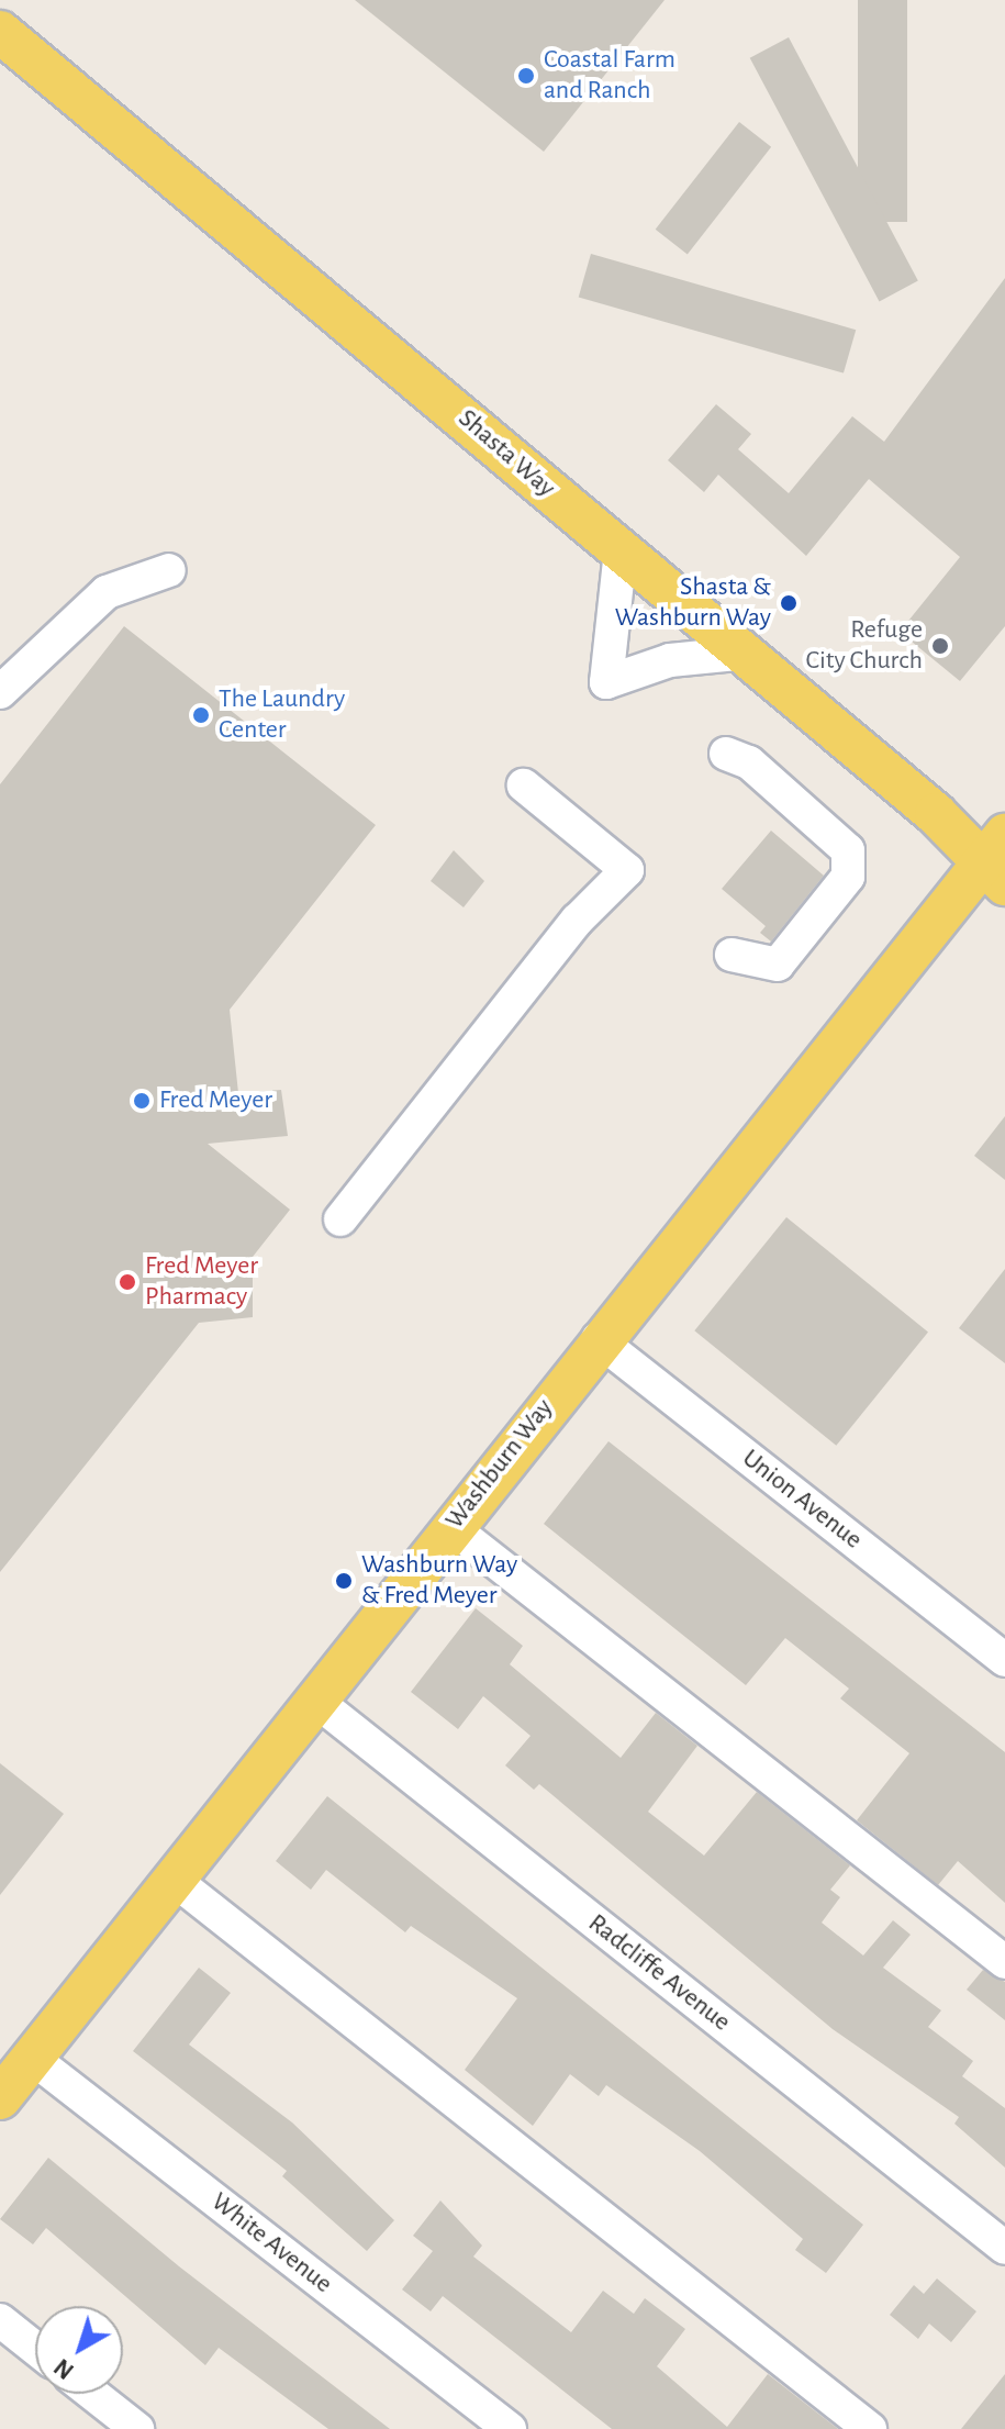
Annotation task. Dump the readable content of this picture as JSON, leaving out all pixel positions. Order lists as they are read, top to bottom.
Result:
{
  "streets": {
    "main road": ["Shasta Way", "Washburn Way"],
    "street": ["Union Avenue", "Radcliffe Avenue", "White Avenue"]
  },
  "crossings": [
    ["Shasta Way", "Washburn Way"],
    ["Washburn Way", "Union Avenue"],
    ["Washburn Way", "Radcliffe Avenue"],
    ["Washburn Way", "White Avenue"]
  ],
  "places": [
    "Coastal Farm and Ranch",
    "Shasta & Washburn Way",
    "Refuge City Church",
    "The Laundry Center",
    "Fred Meyer",
    "Fred Meyer Pharmacy",
    "Washburn Way & Fred Meyer"
  ],
  "north": "bottom left"
}
